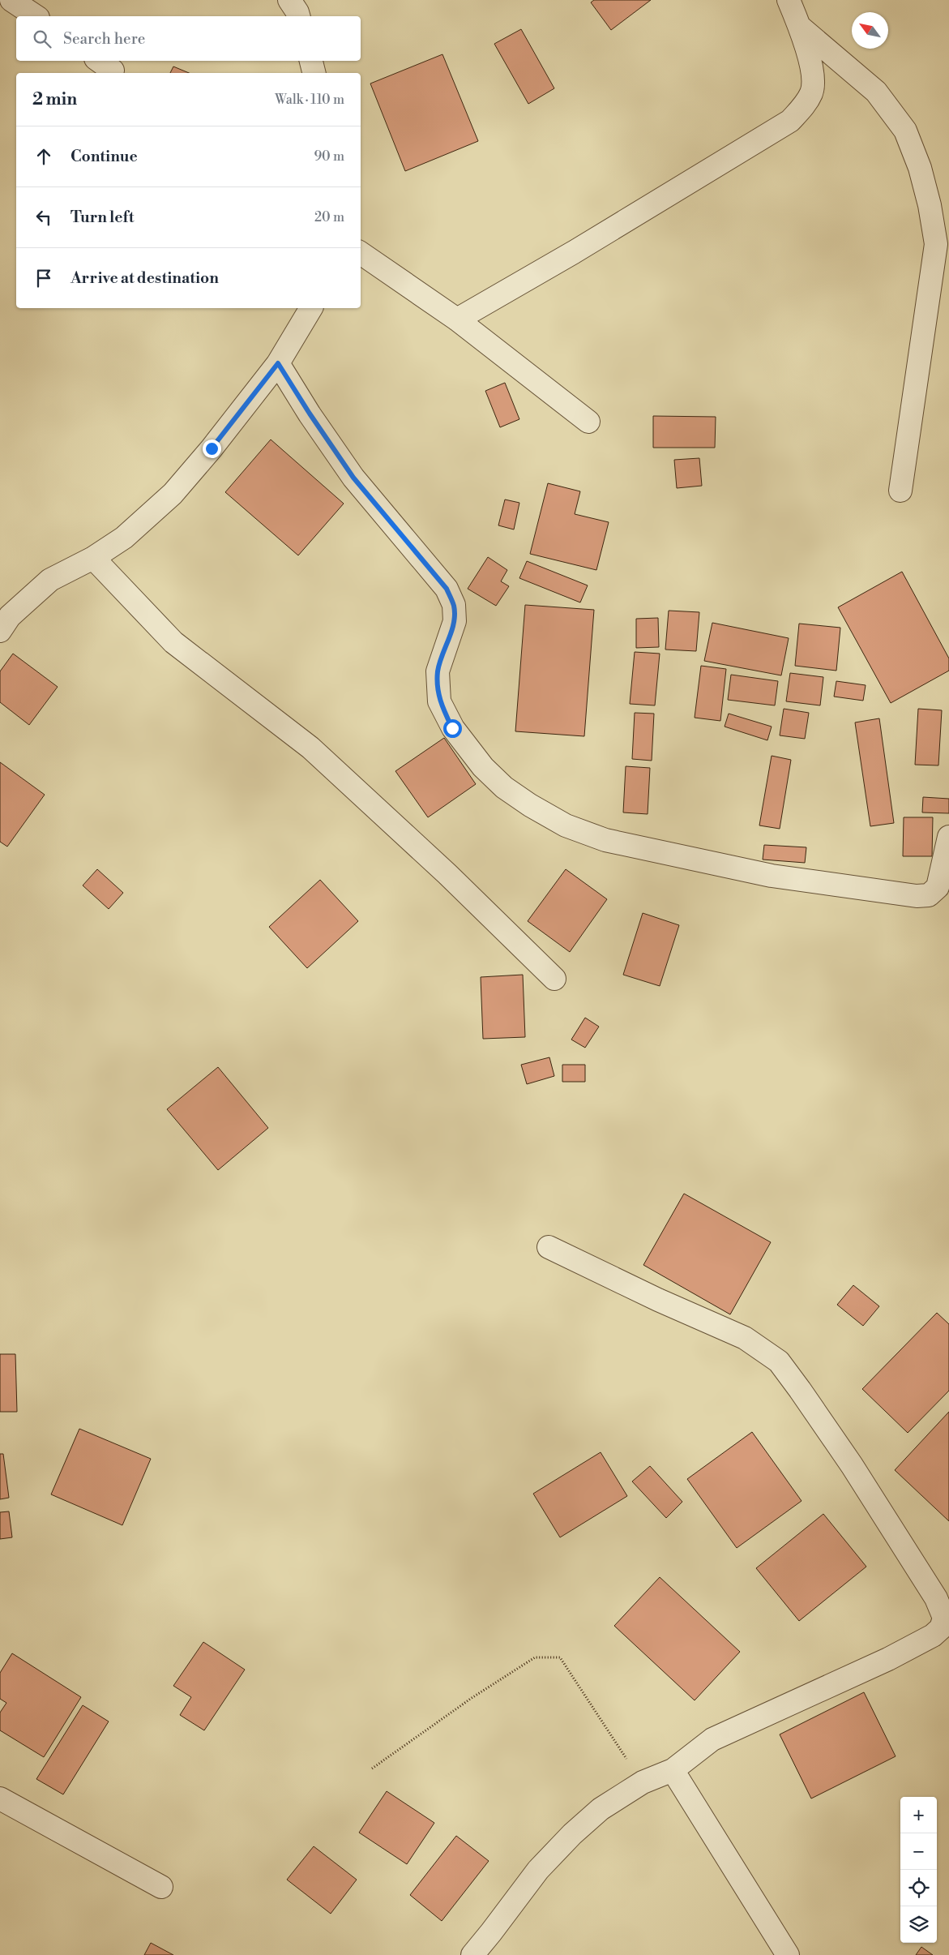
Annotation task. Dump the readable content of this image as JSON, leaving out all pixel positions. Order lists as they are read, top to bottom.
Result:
{
  "north": "top left",
  "page": {
    "search": "Search here",
    "heading": ["2 min", "Walk · 110 m"],
    "list": [
      ["Continue", "90 m"],
      ["Turn left", "20 m"],
      "Arrive at destination"
    ],
    "map_buttons": ["+", "−"]
  }
}
